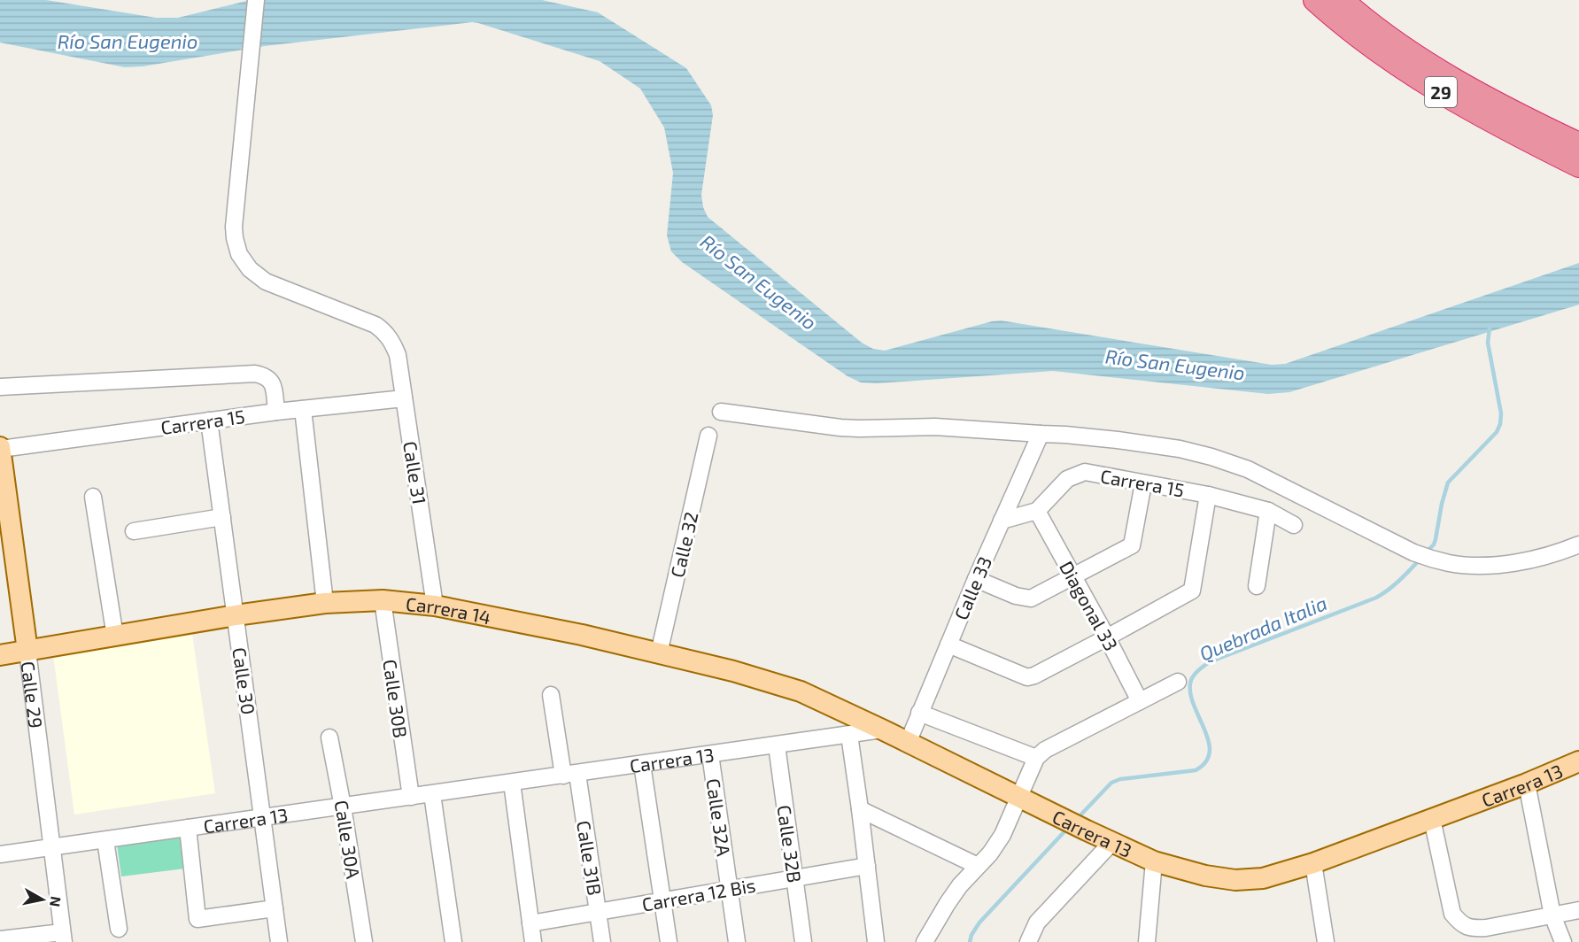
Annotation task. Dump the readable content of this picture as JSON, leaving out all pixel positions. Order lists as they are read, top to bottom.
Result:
{
  "streets": {
    "highway": ["29"],
    "main road": ["Carrera 14", "Calle 29", "Carrera 13"],
    "street": [
      "Carrera 15",
      "Calle 31",
      "Calle 32",
      "Calle 33",
      "Diagonal 33",
      "Calle 30",
      "Calle 30B",
      "Calle 32A",
      "Calle 30A",
      "Calle 32B",
      "Calle 31B",
      "Carrera 12 Bis"
    ]
  },
  "crossings": [
    ["Carrera 15", "Calle 31"],
    ["Carrera 15", "Diagonal 33"],
    ["Carrera 15", "Calle 30"],
    ["Carrera 15", "Calle 29"],
    ["Calle 31", "Carrera 14"],
    ["Calle 32", "Carrera 14"],
    ["Calle 33", "Carrera 13"],
    ["Carrera 14", "Calle 30"],
    ["Carrera 14", "Calle 29"],
    ["Carrera 14", "Calle 30B"],
    ["Carrera 14", "Carrera 13"],
    ["Calle 30", "Carrera 13"],
    ["Calle 29", "Carrera 13"],
    ["Calle 30B", "Carrera 13"],
    ["Carrera 13", "Calle 32A"],
    ["Carrera 13", "Calle 30A"],
    ["Carrera 13", "Calle 32B"],
    ["Carrera 13", "Calle 31B"],
    ["Calle 32A", "Carrera 12 Bis"],
    ["Calle 32B", "Carrera 12 Bis"],
    ["Calle 31B", "Carrera 12 Bis"]
  ],
  "water": ["Río San Eugenio", "Quebrada Italia"],
  "north": "right"
}
